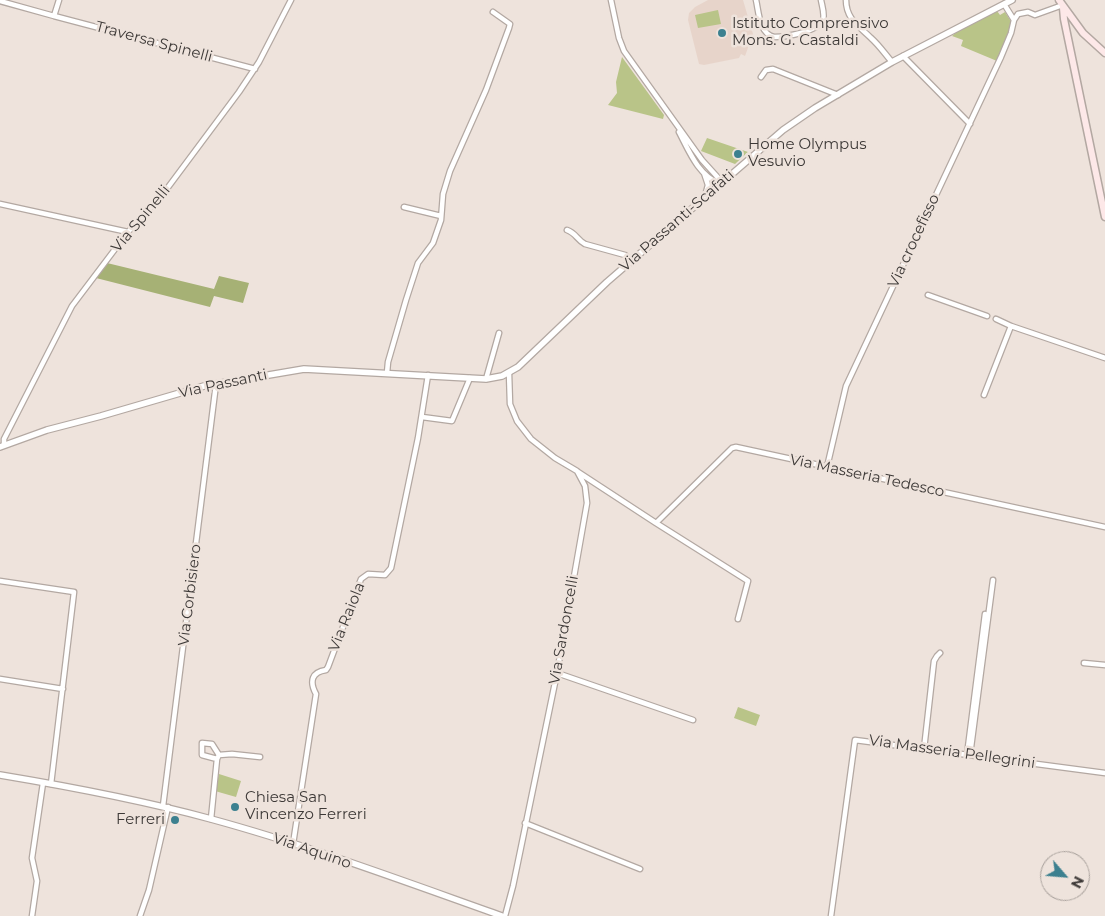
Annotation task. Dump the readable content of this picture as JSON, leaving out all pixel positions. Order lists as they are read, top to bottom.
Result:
{
  "streets": {
    "street": [
      "Traversa Spinelli",
      "Via Spinelli",
      "Via Passanti-Scafati",
      "Via crocefisso",
      "Via Passanti",
      "Via Masseria Tedesco",
      "Via Corbisiero",
      "Via Raiola",
      "Via Sardoncelli",
      "Via Masseria Pellegrini",
      "Via Aquino"
    ]
  },
  "crossings": [
    ["Traversa Spinelli", "Via Spinelli"],
    ["Via Spinelli", "Via Passanti"],
    ["Via Passanti-Scafati", "Via Passanti"],
    ["Via crocefisso", "Via Masseria Tedesco"],
    ["Via Passanti", "Via Corbisiero"],
    ["Via Passanti", "Via Raiola"],
    ["Via Corbisiero", "Via Aquino"],
    ["Via Raiola", "Via Aquino"],
    ["Via Sardoncelli", "Via Aquino"]
  ],
  "places": [
    "Istituto Comprensivo Mons. G. Castaldi",
    "Home Olympus Vesuvio",
    "Chiesa San Vincenzo Ferreri",
    "Ferreri"
  ],
  "north": "bottom right"
}
